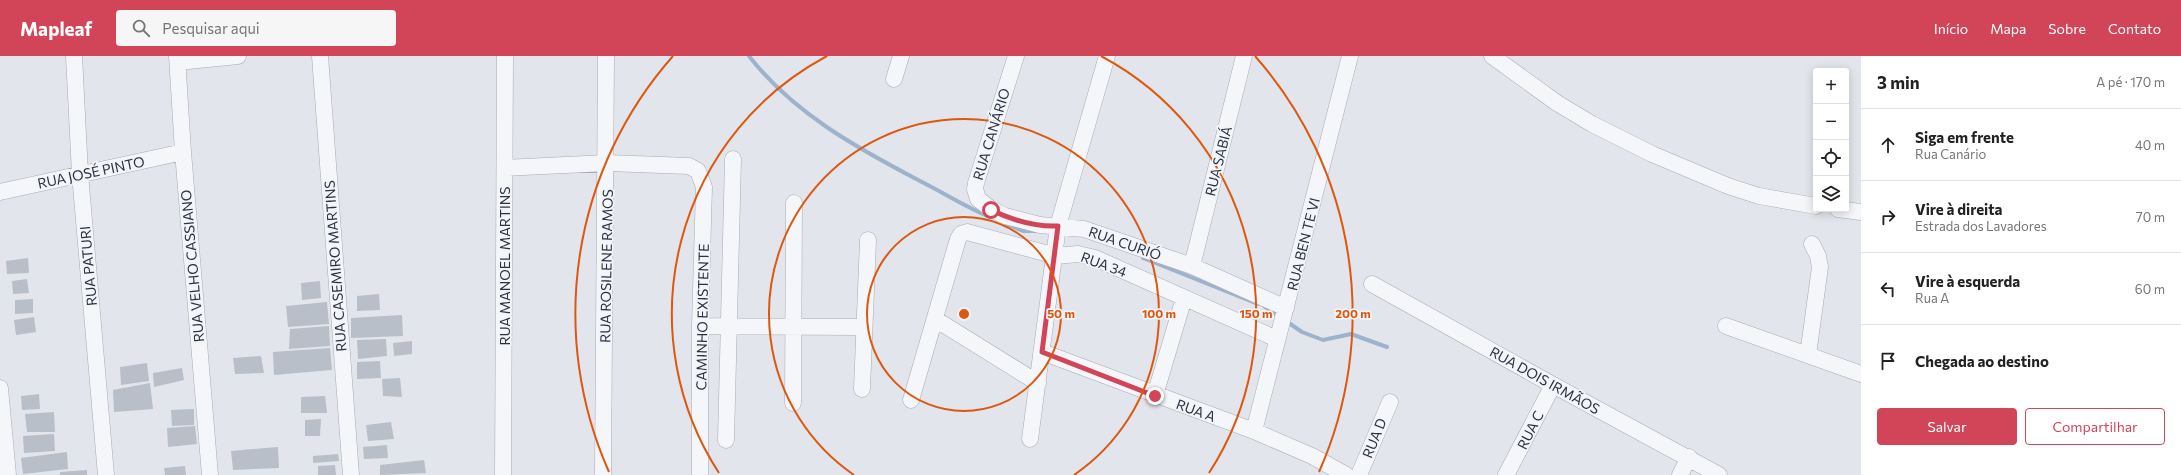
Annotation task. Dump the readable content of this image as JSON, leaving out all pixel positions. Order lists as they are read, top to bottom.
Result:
{
  "streets": {
    "street": [
      "RUA CANÁRIO",
      "RUA SABIÁ",
      "RUA JOSÉ PINTO",
      "RUA CURIÓ",
      "RUA BEN TE VI",
      "RUA 34",
      "RUA PATURI",
      "RUA VELHO CASSIANO",
      "RUA CASEMIRO MARTINS",
      "RUA MANOEL MARTINS",
      "RUA ROSILENE RAMOS",
      "CAMINHO EXISTENTE",
      "RUA DOIS IRMÃOS",
      "RUA A",
      "RUA C",
      "RUA D"
    ]
  },
  "crossings": [
    ["RUA CANÁRIO", "RUA CURIÓ"],
    ["RUA SABIÁ", "RUA CURIÓ"],
    ["RUA JOSÉ PINTO", "RUA PATURI"],
    ["RUA JOSÉ PINTO", "RUA VELHO CASSIANO"],
    ["RUA BEN TE VI", "RUA 34"],
    ["RUA BEN TE VI", "RUA A"],
    ["RUA ROSILENE RAMOS", "CAMINHO EXISTENTE"],
    ["RUA DOIS IRMÃOS", "RUA C"]
  ],
  "page": {
    "header": "Mapleaf",
    "search": "Pesquisar aqui",
    "nav": [
      "Início",
      "Mapa",
      "Sobre",
      "Contato"
    ],
    "heading": ["3 min", "A pé · 170 m"],
    "map_buttons": ["+", "−"],
    "list": [
      ["Siga em frente", "Rua Canário", "40 m"],
      ["Vire à direita", "Estrada dos Lavadores", "70 m"],
      ["Vire à esquerda", "Rua A", "60 m"],
      "Chegada ao destino"
    ],
    "buttons": ["Salvar", "Compartilhar"]
  },
  "rings": [
    "50 m",
    "100 m",
    "150 m",
    "200 m"
  ]
}
